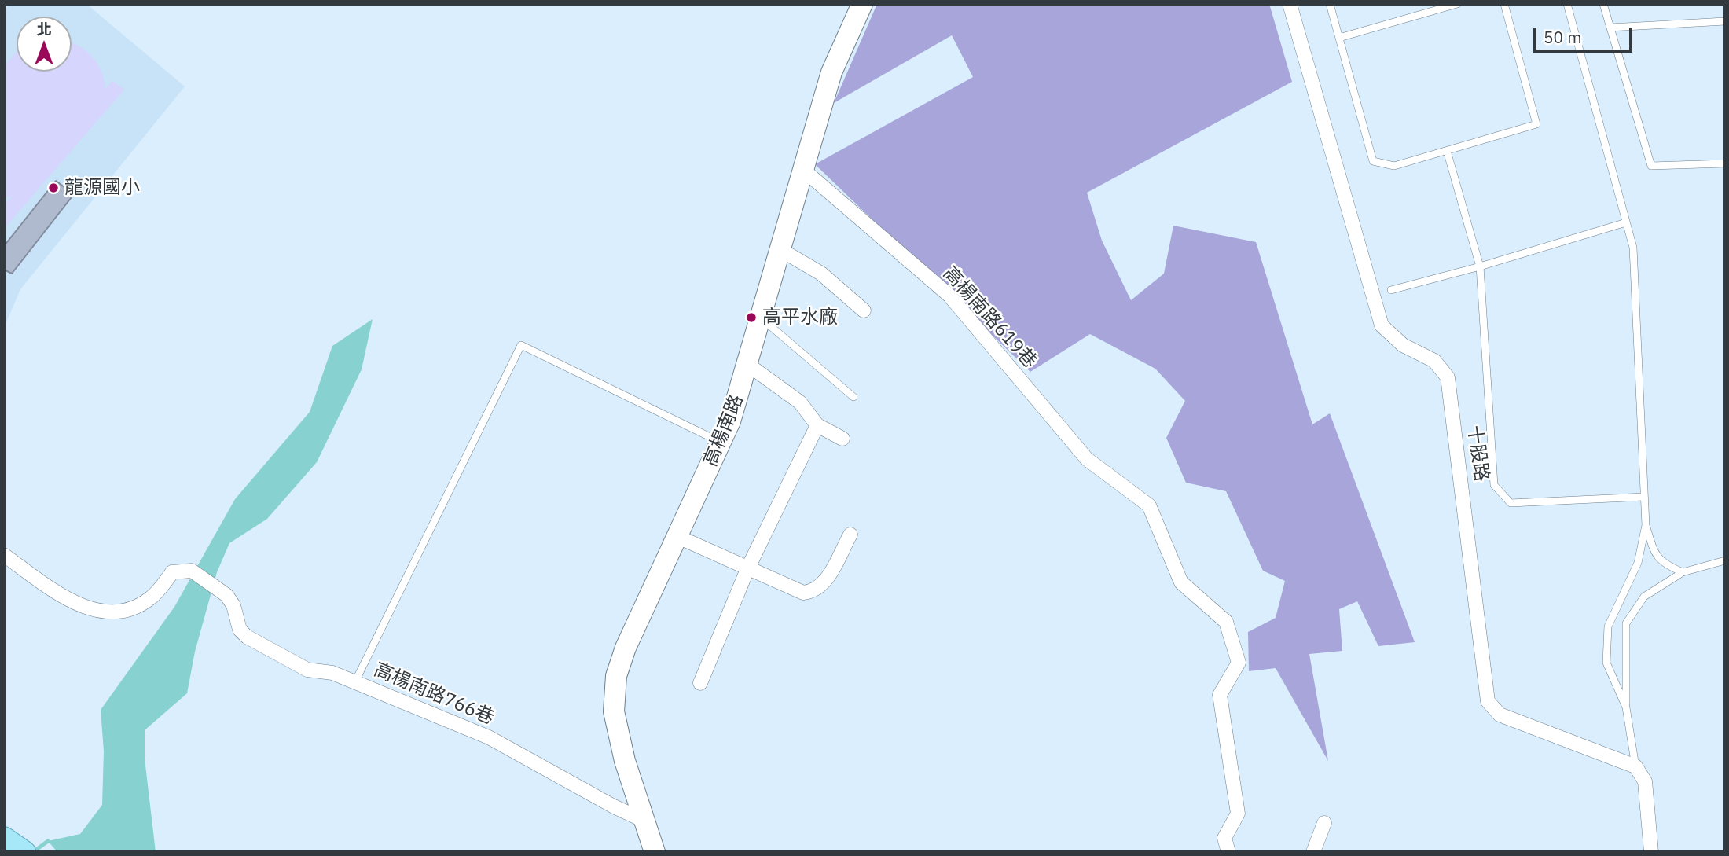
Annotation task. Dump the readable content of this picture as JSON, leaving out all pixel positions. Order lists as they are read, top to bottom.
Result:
{
  "streets": {
    "street": [
      "高楊南路619巷",
      "高楊南路",
      "十股路",
      "高楊南路766巷"
    ]
  },
  "crossings": [
    ["高楊南路619巷", "高楊南路"],
    ["高楊南路", "高楊南路766巷"]
  ],
  "places": ["龍源國小", "高平水廠"],
  "scale_bar": "50 m",
  "north": "top"
}
